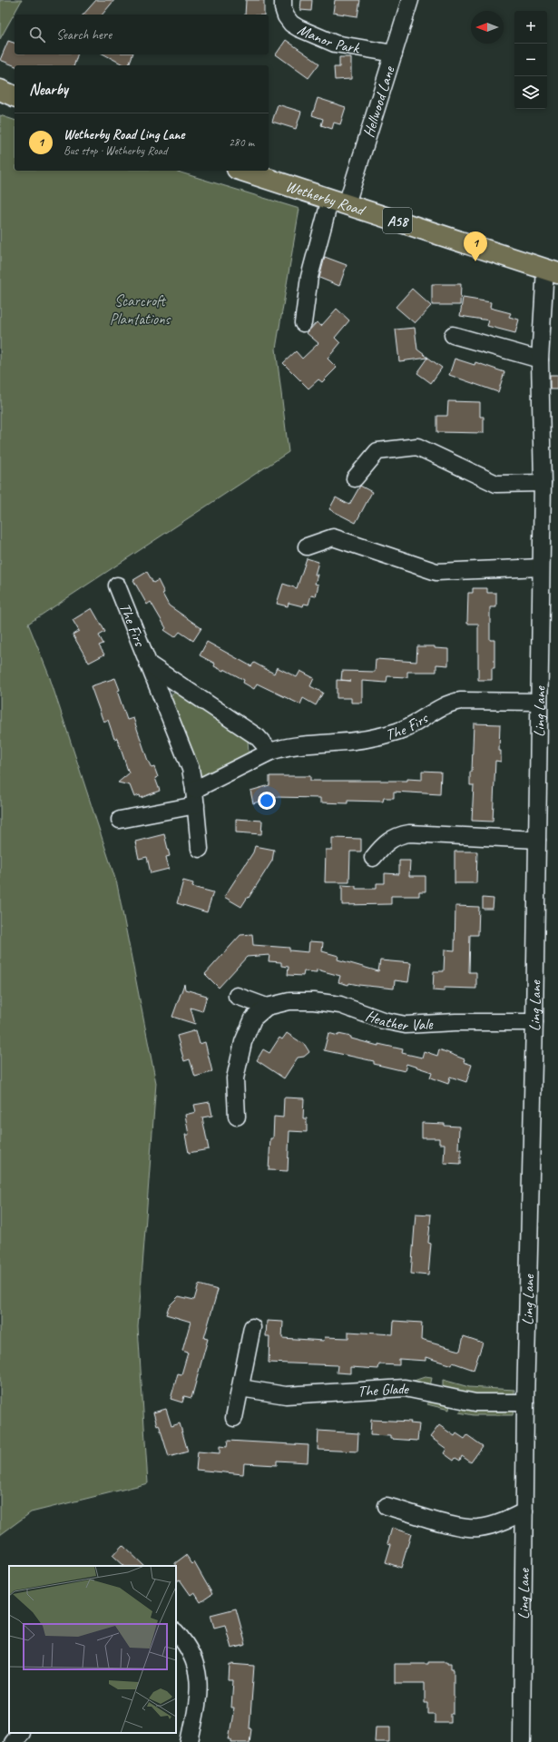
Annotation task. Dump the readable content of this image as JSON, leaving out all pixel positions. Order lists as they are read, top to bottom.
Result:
{
  "streets": {
    "main road": ["Wetherby Road", "A58"],
    "street": [
      "Manor Park",
      "Hellwood Lane",
      "The Firs",
      "Ling Lane",
      "Heather Vale",
      "The Glade"
    ]
  },
  "crossings": [
    ["Manor Park", "Hellwood Lane"],
    ["Hellwood Lane", "Wetherby Road"],
    ["Wetherby Road", "Ling Lane"],
    ["The Firs", "Ling Lane"],
    ["Ling Lane", "Heather Vale"],
    ["Ling Lane", "The Glade"]
  ],
  "parks": ["Scarcroft Plantations"],
  "north": "left",
  "page": {
    "map_buttons": ["+", "−"],
    "search": "Search here",
    "heading": "Nearby",
    "list": [
      {
        "mark": "1",
        "name": "Wetherby Road Ling Lane",
        "note": "Bus stop · Wetherby Road",
        "value": "280 m"
      }
    ],
    "pins": "1"
  }
}
